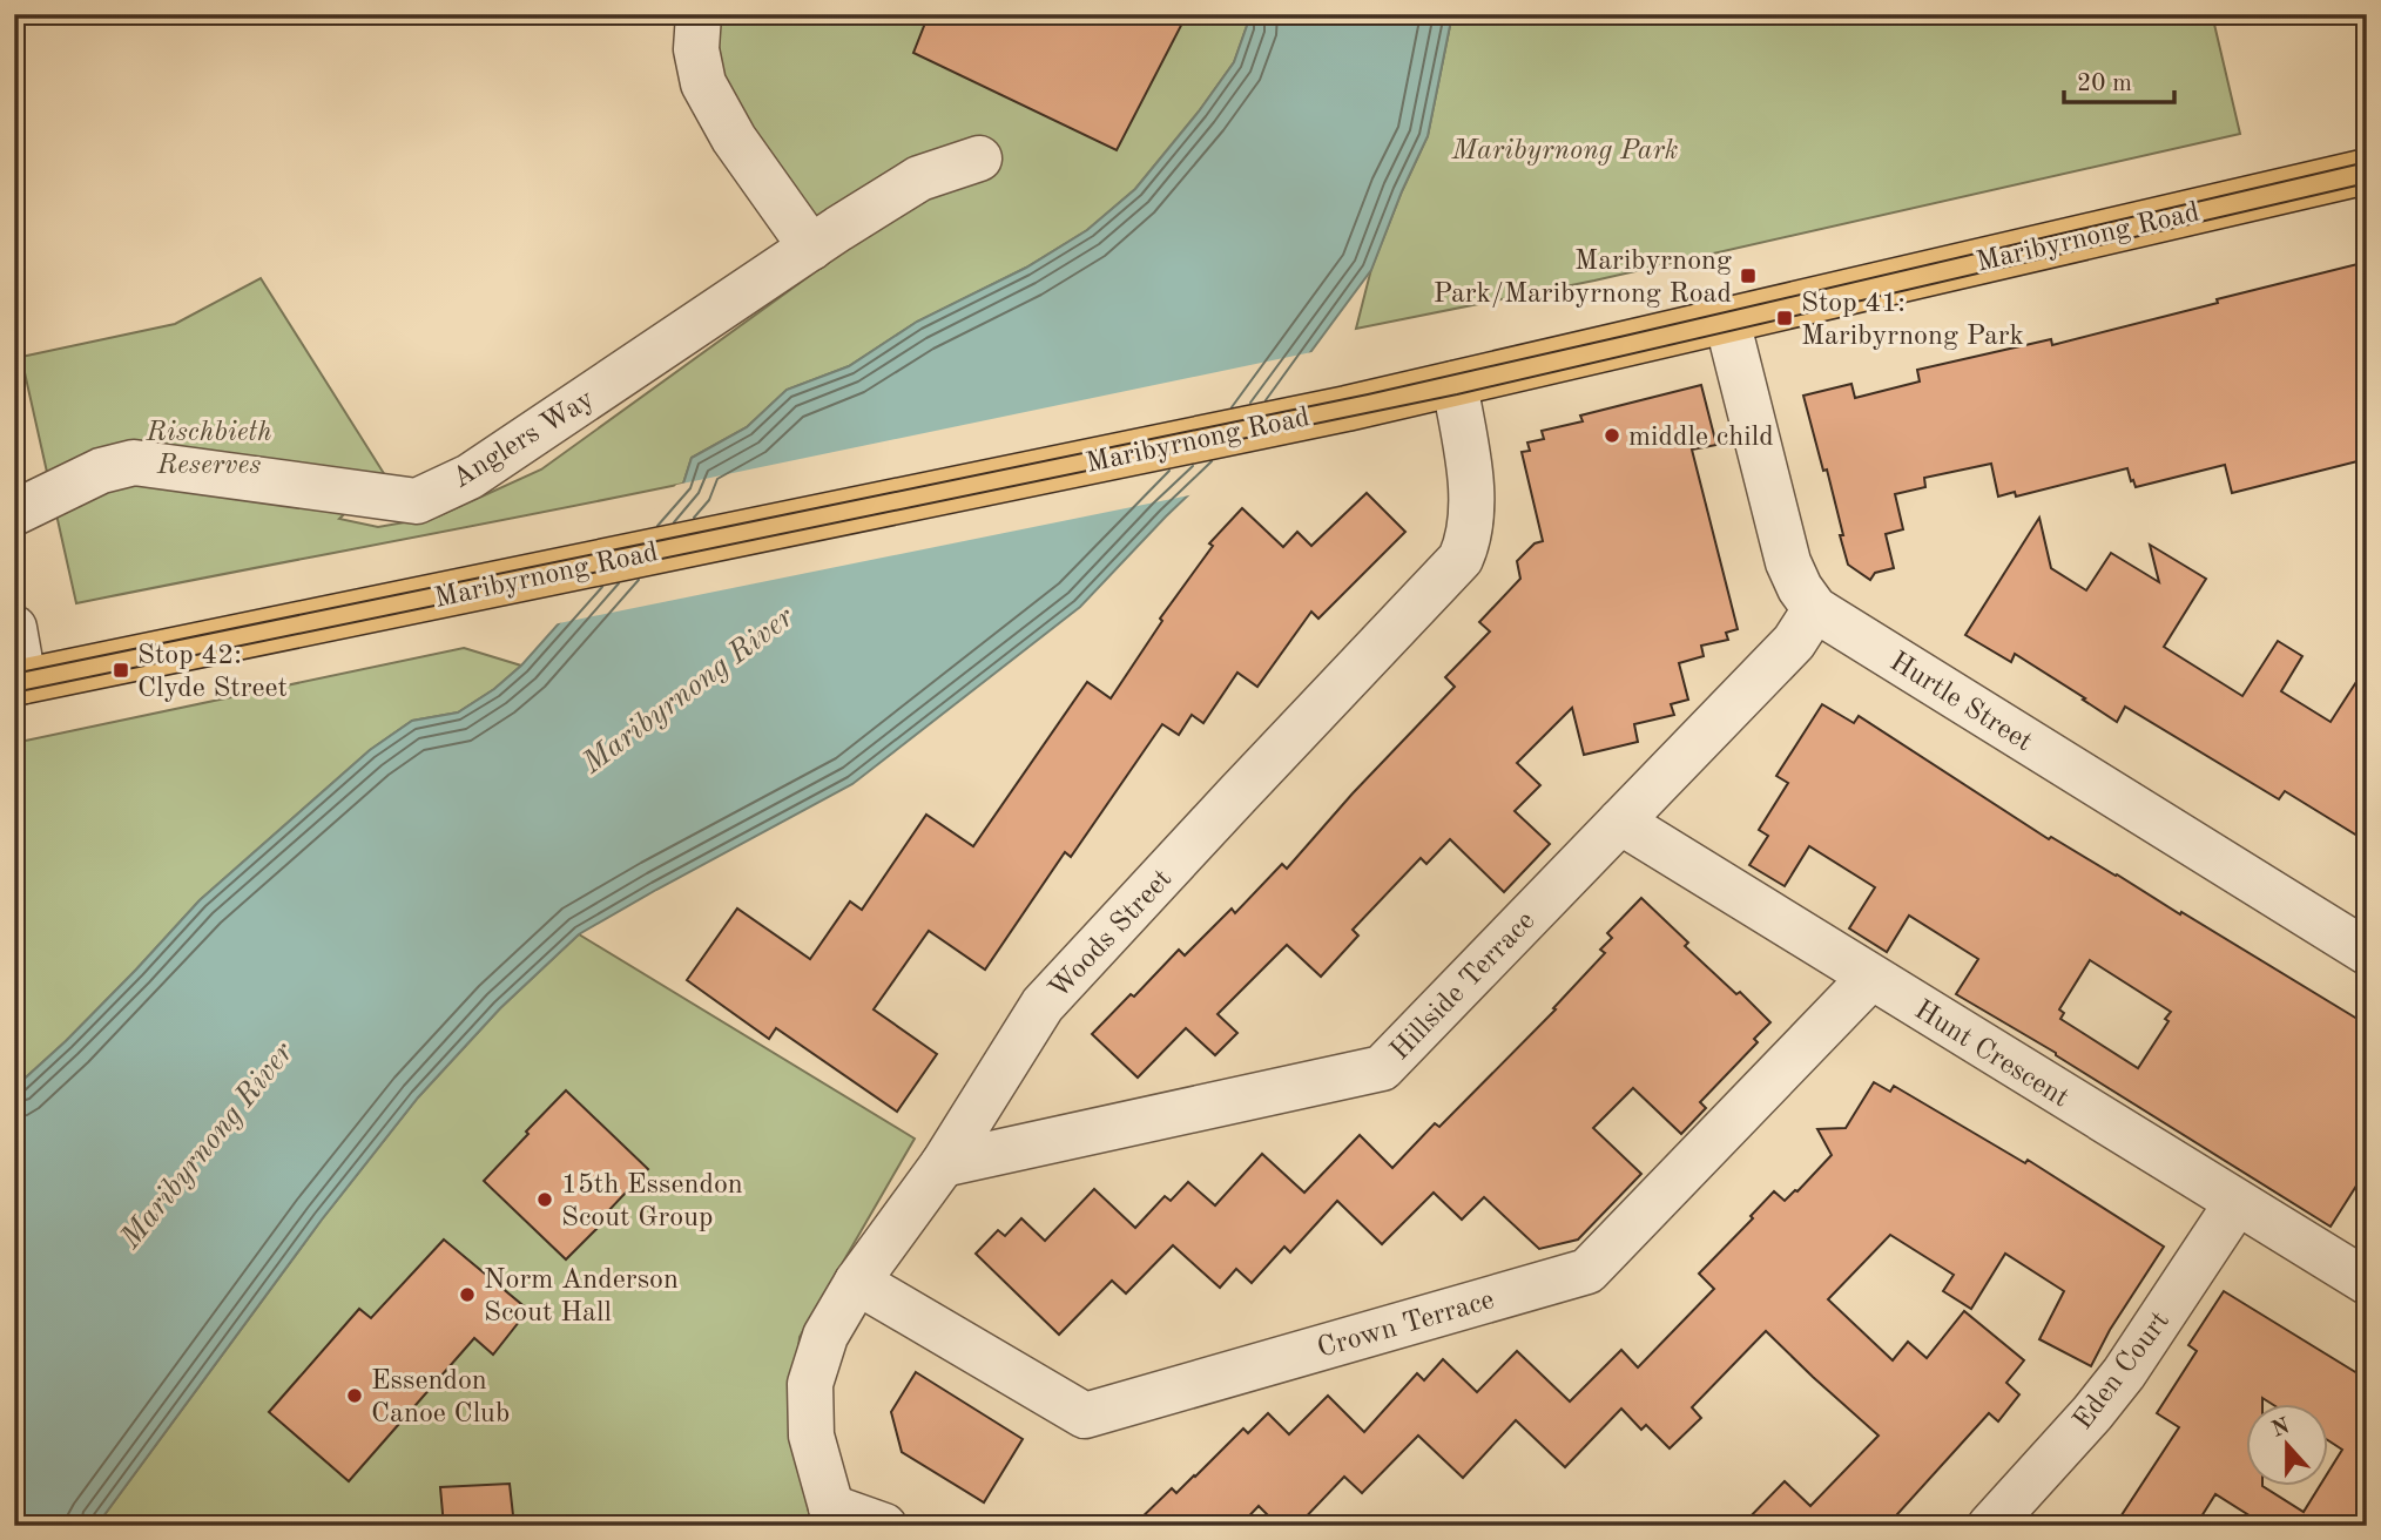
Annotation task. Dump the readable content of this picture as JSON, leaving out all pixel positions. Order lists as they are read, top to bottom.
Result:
{
  "streets": {
    "main road": ["Maribyrnong Road"],
    "street": [
      "Anglers Way",
      "Hurtle Street",
      "Woods Street",
      "Hillside Terrace",
      "Hunt Crescent",
      "Crown Terrace",
      "Eden Court"
    ]
  },
  "crossings": [
    ["Maribyrnong Road", "Hurtle Street"],
    ["Maribyrnong Road", "Woods Street"],
    ["Hurtle Street", "Hillside Terrace"],
    ["Woods Street", "Hillside Terrace"],
    ["Woods Street", "Crown Terrace"],
    ["Hillside Terrace", "Hunt Crescent"],
    ["Hunt Crescent", "Crown Terrace"],
    ["Hunt Crescent", "Eden Court"]
  ],
  "water": ["Maribyrnong River"],
  "parks": ["Maribyrnong Park", "Rischbieth Reserves"],
  "places": {
    "transit": ["Maribyrnong Park/Maribyrnong Road", "Stop 41: Maribyrnong Park", "Stop 42: Clyde Street"],
    "other": [
      "middle child",
      "15th Essendon Scout Group",
      "Norm Anderson Scout Hall",
      "Essendon Canoe Club"
    ]
  },
  "scale_bar": "20 m",
  "north": "top"
}
